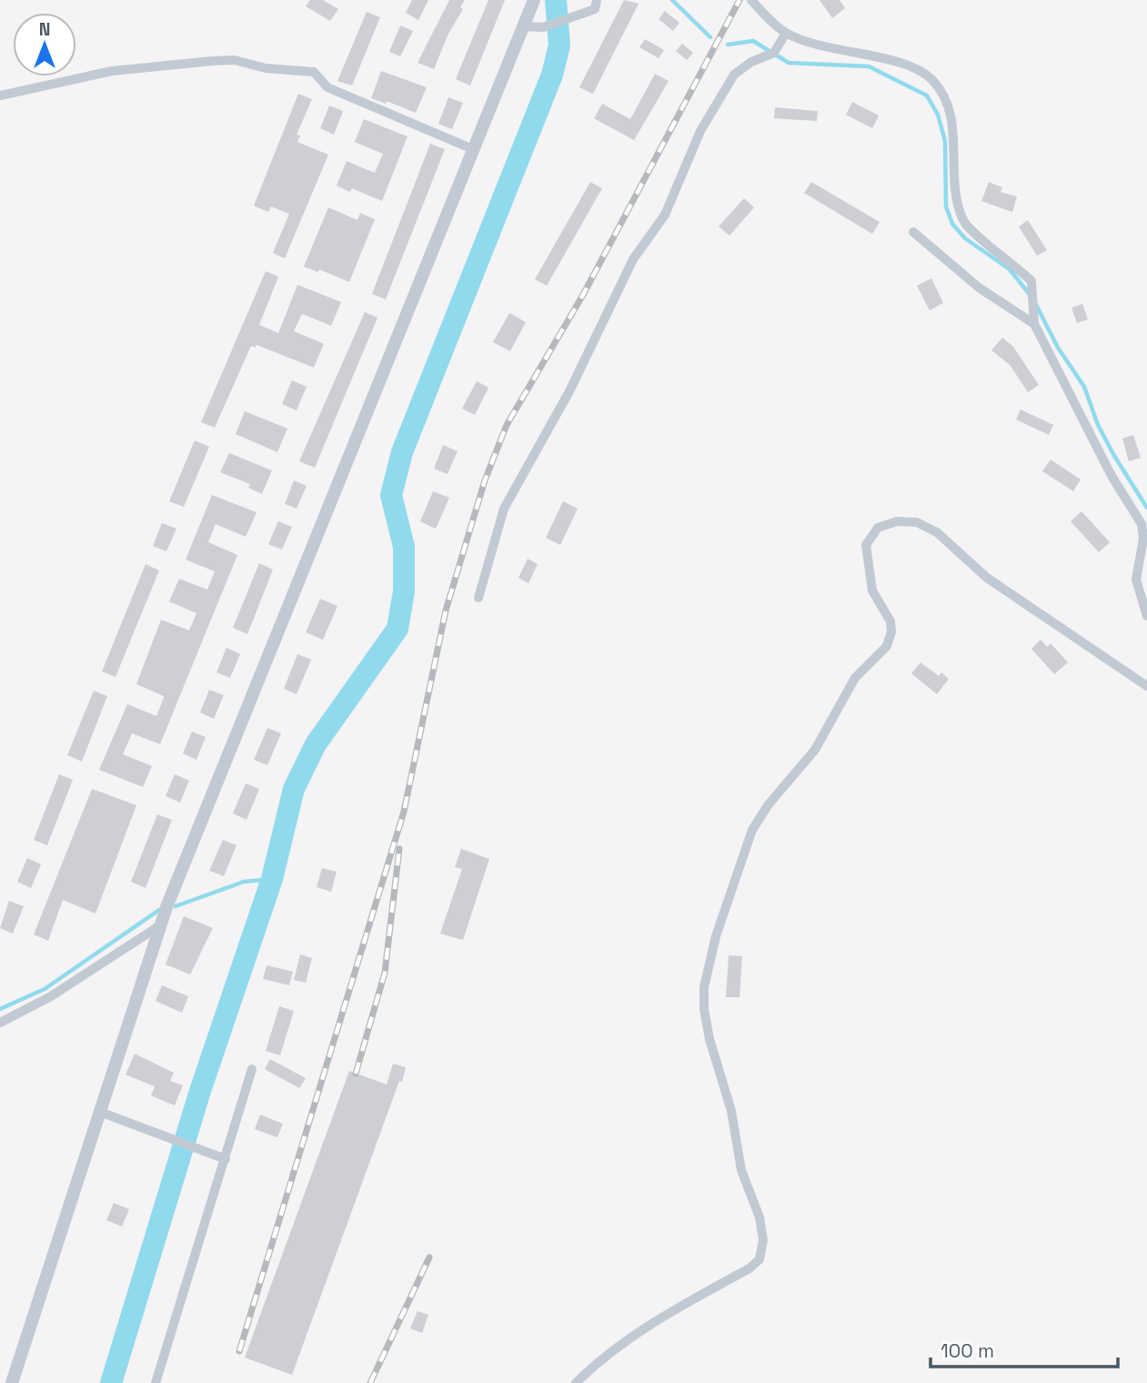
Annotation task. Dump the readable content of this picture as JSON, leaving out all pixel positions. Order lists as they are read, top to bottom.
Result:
{
  "scale_bar": "100 m",
  "north": "top"
}
